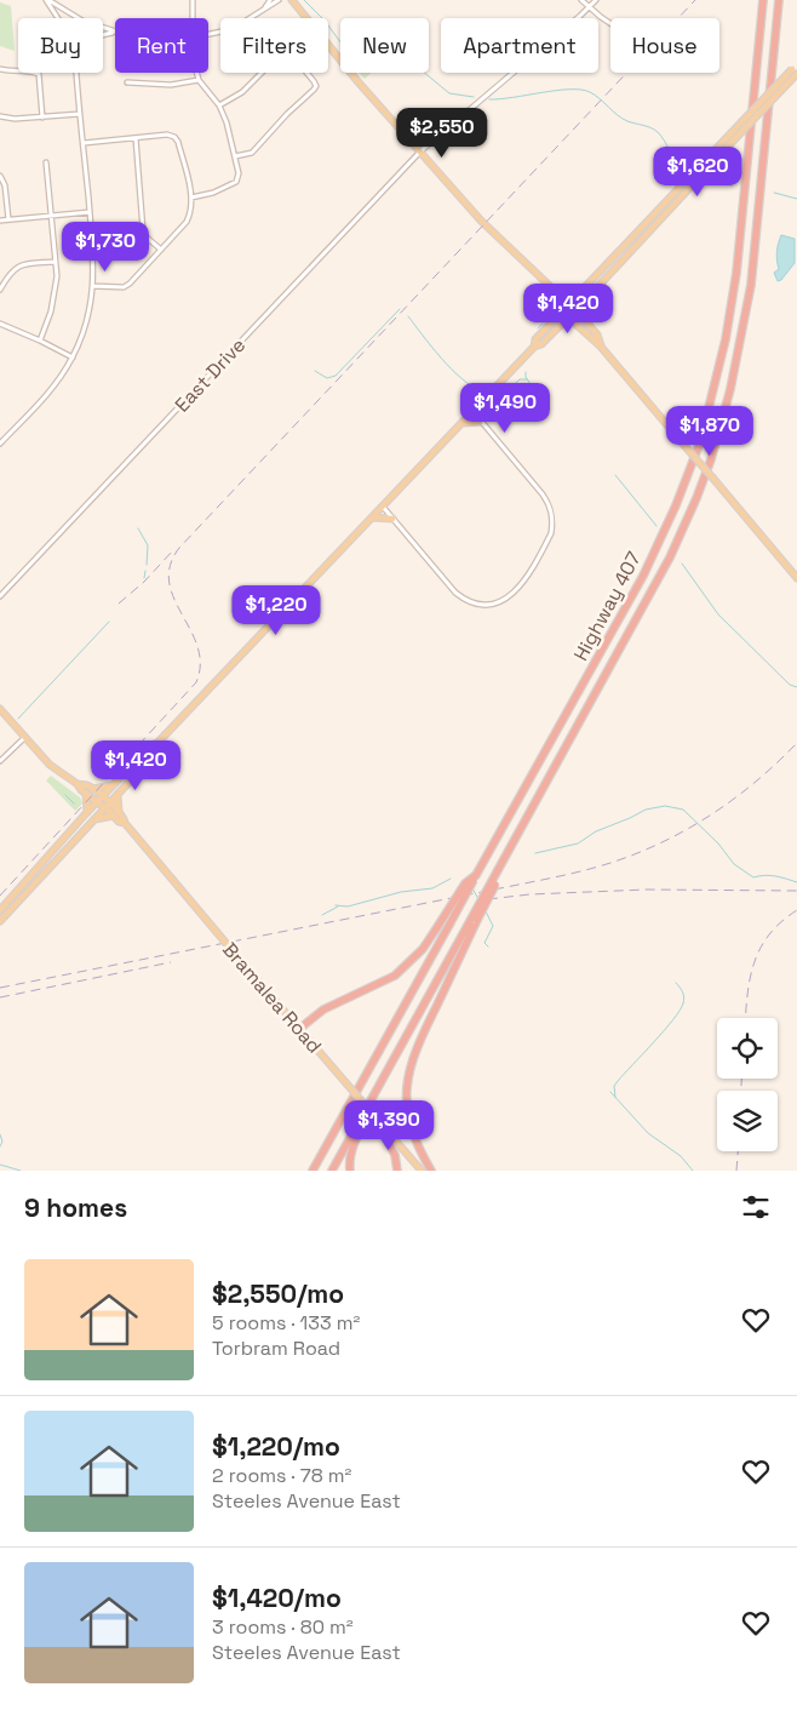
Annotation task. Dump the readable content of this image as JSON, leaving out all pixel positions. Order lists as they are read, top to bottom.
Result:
{
  "streets": {
    "highway": ["Highway 407"],
    "main road": ["Bramalea Road"],
    "street": ["East Drive"]
  },
  "page": {
    "chip": [
      "Buy",
      "Rent",
      "Filters",
      "New",
      "Apartment",
      "House"
    ],
    "price": [
      "$2,550",
      "$1,620",
      "$1,730",
      "$1,420",
      "$1,490",
      "$1,870",
      "$1,220",
      "$1,420",
      "$1,390"
    ],
    "heading": "9 homes",
    "list": [
      {
        "name": "$2,550/mo",
        "note": "5 rooms · 133 m² · Torbram Road"
      },
      {
        "name": "$1,220/mo",
        "note": "2 rooms · 78 m² · Steeles Avenue East"
      },
      {
        "name": "$1,420/mo",
        "note": "3 rooms · 80 m² · Steeles Avenue East"
      }
    ]
  }
}
